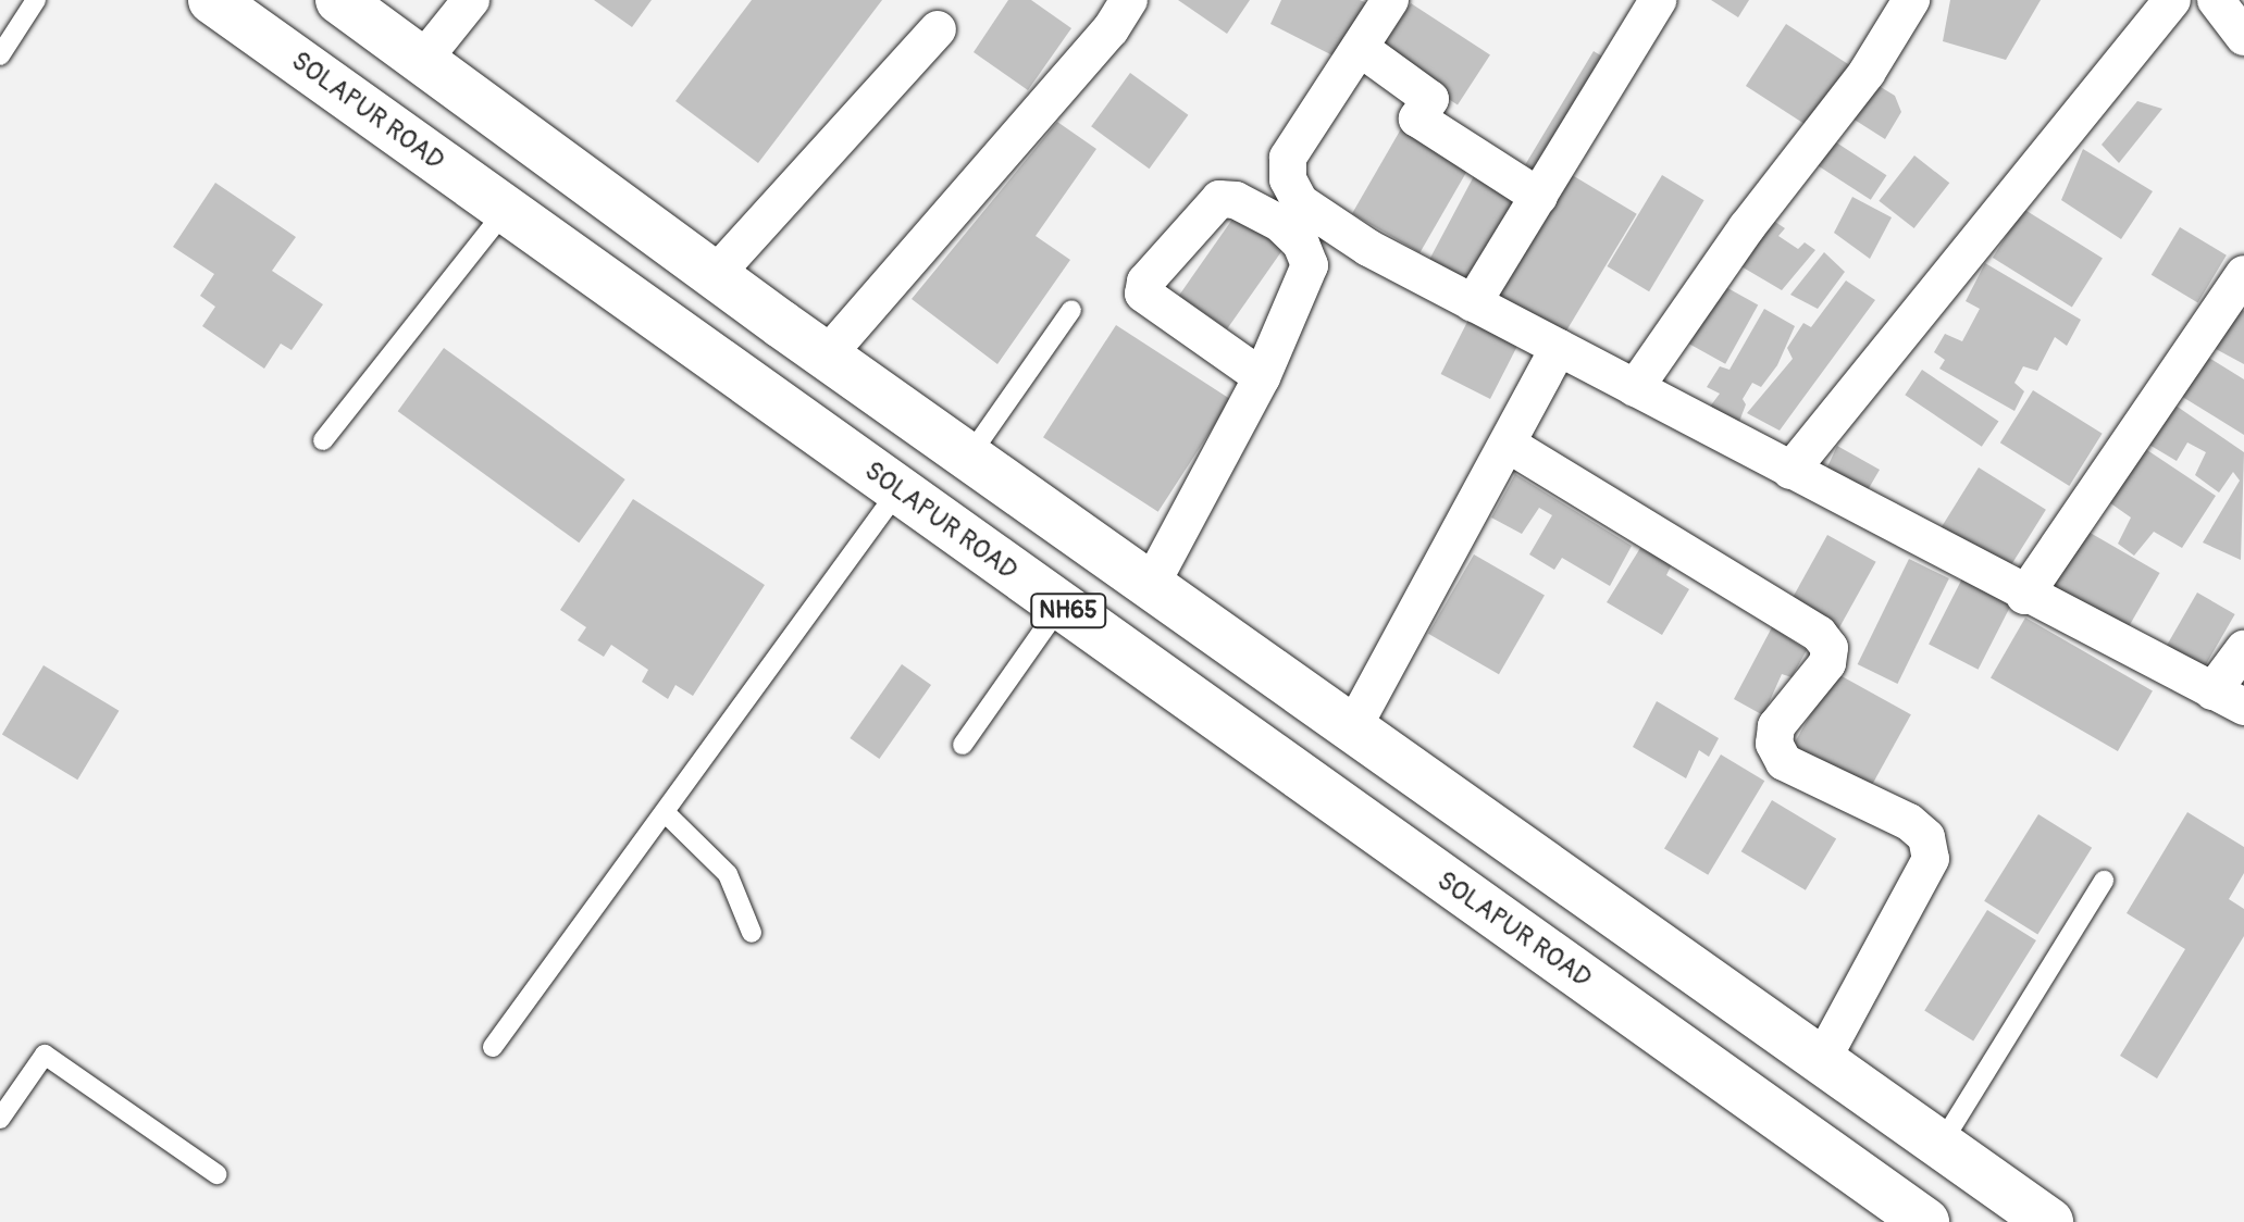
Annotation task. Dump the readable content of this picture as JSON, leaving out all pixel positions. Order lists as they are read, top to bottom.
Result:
{
  "streets": {
    "highway": ["SOLAPUR ROAD", "NH65"]
  }
}
